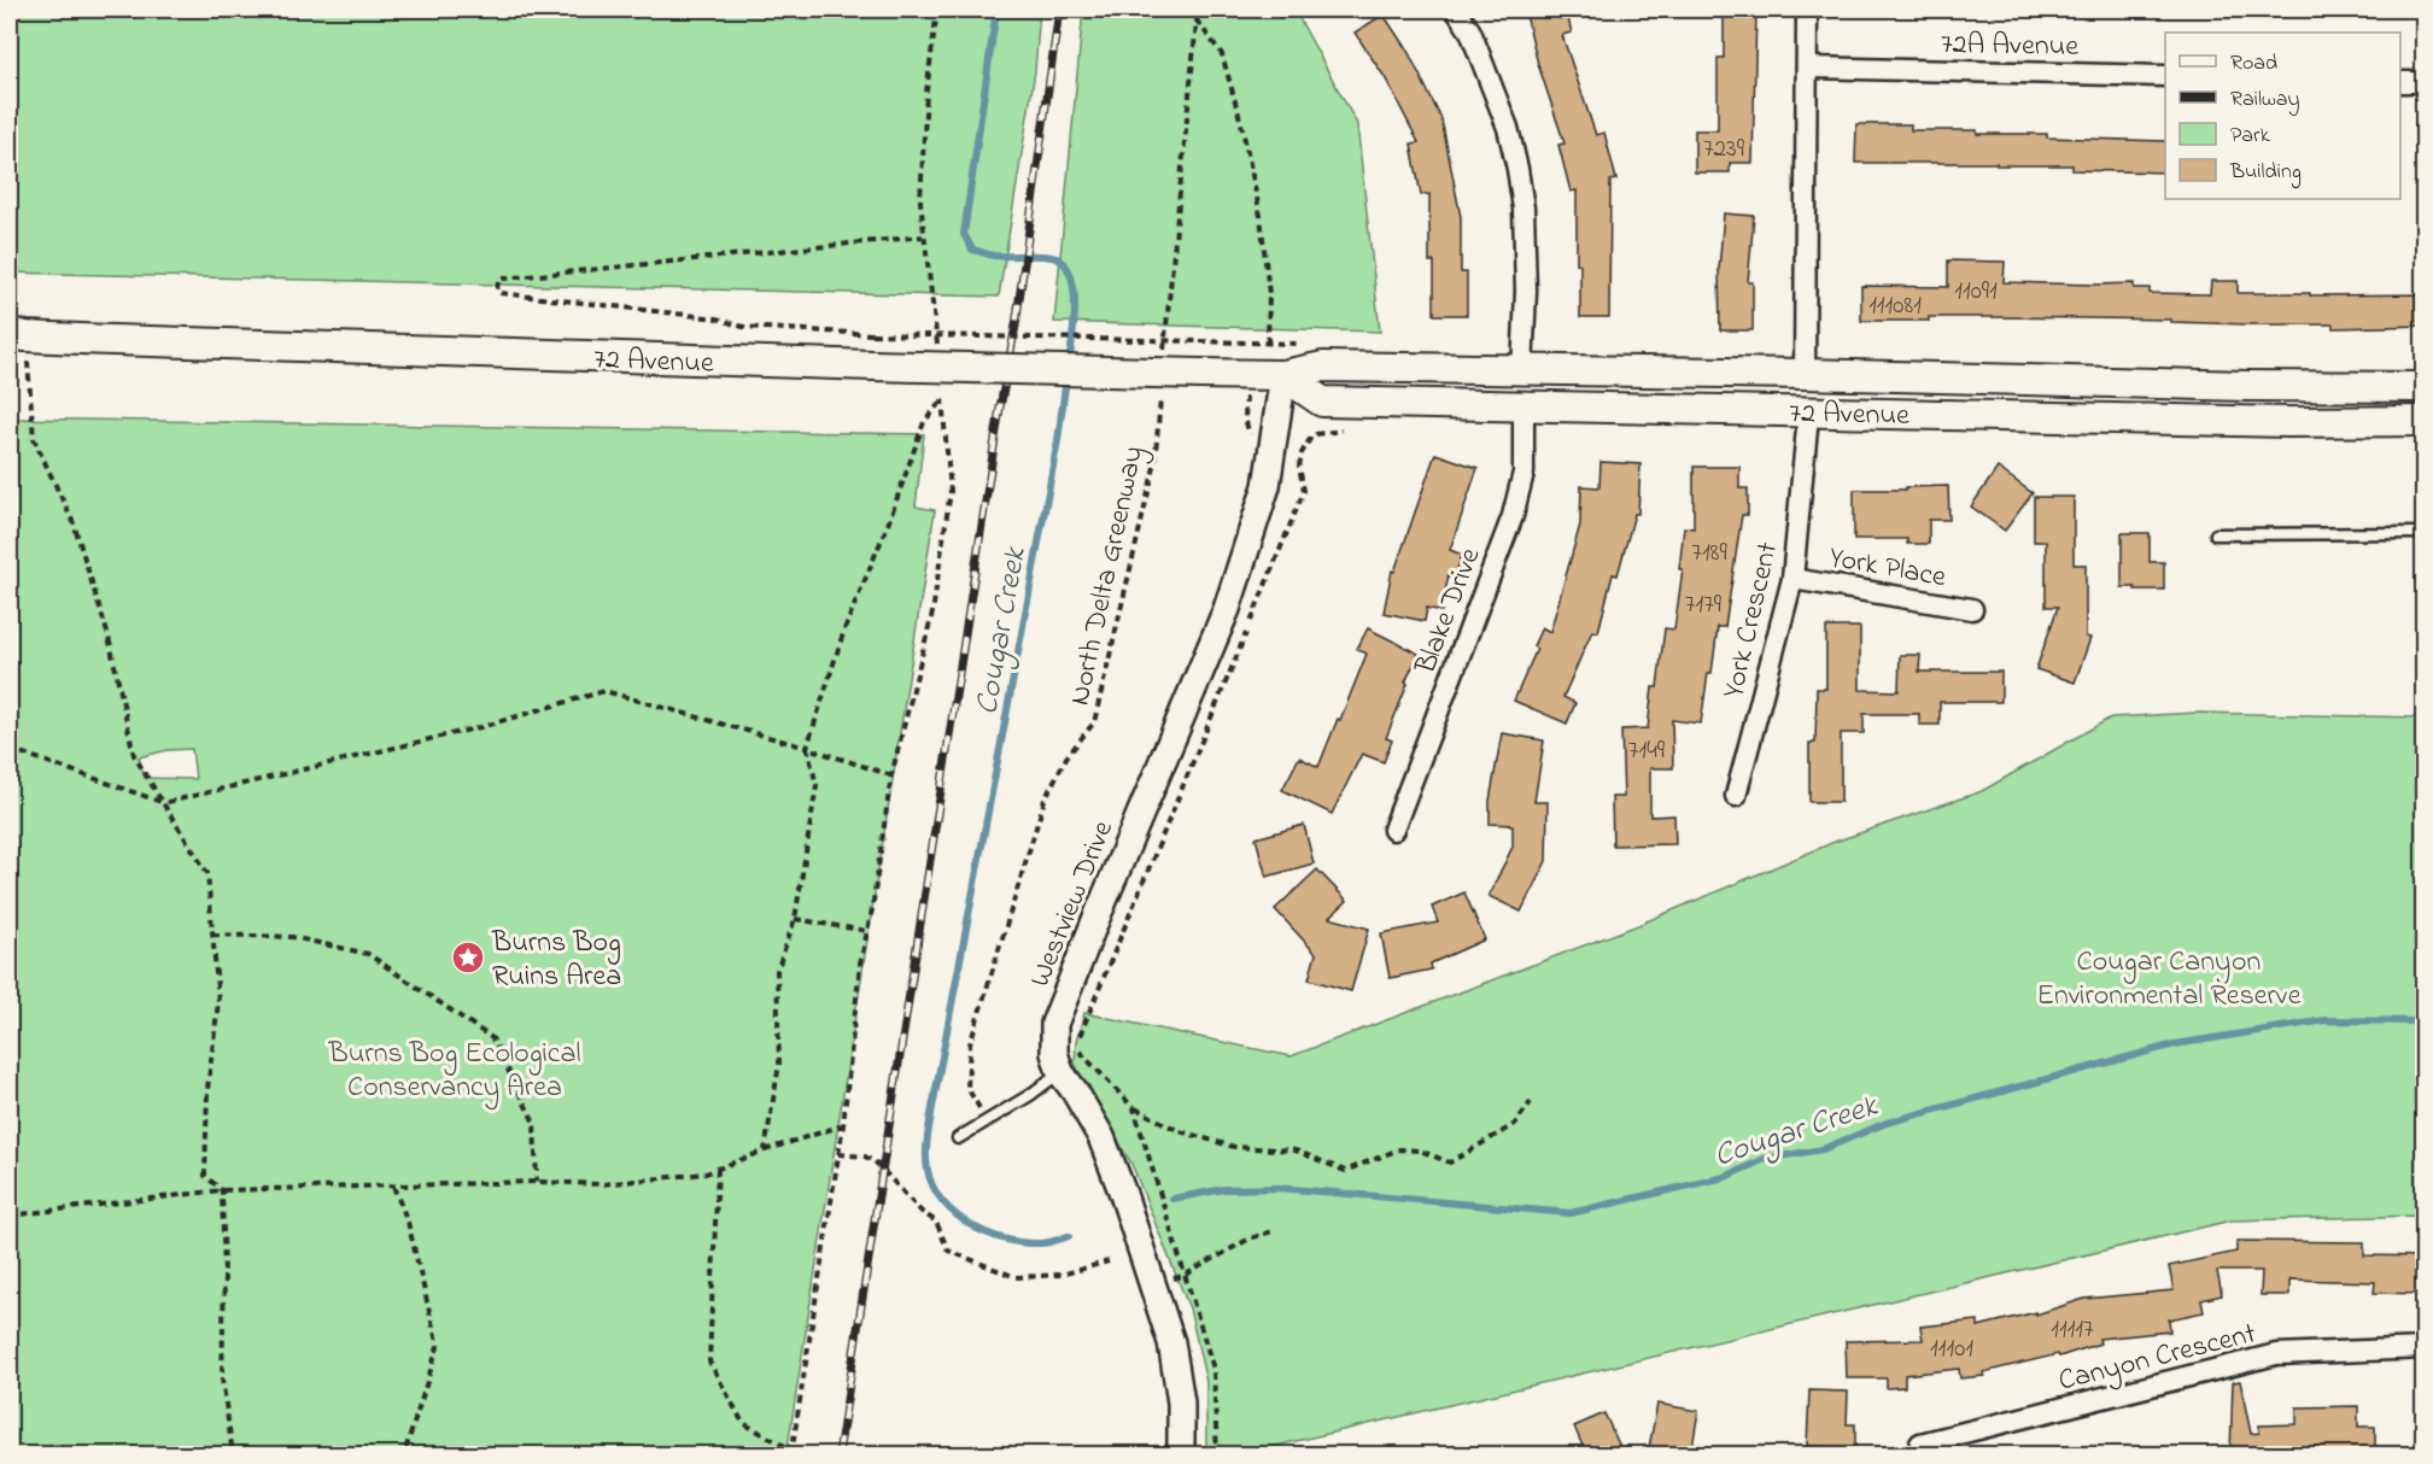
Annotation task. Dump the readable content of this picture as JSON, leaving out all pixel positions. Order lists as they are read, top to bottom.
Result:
{
  "streets": {
    "main road": ["72 Avenue"],
    "street": [
      "72A Avenue",
      "York Place",
      "Blake Drive",
      "York Crescent",
      "Westview Drive",
      "Canyon Crescent"
    ],
    "path": ["North Delta Greenway"]
  },
  "crossings": [
    ["72 Avenue", "Blake Drive"],
    ["72 Avenue", "York Crescent"],
    ["72 Avenue", "Westview Drive"],
    ["York Place", "York Crescent"]
  ],
  "water": ["Cougar Creek"],
  "parks": ["Cougar Canyon Environmental Reserve", "Burns Bog Ecological Conservancy Area"],
  "places": {
    "place": ["Burns Bog Ruins Area"]
  },
  "house_numbers": [
    "7239",
    "11091",
    "111081",
    "7189",
    "7179",
    "7149",
    "11117",
    "11101"
  ],
  "legend": [
    "Road",
    "Railway",
    "Park",
    "Building"
  ]
}
